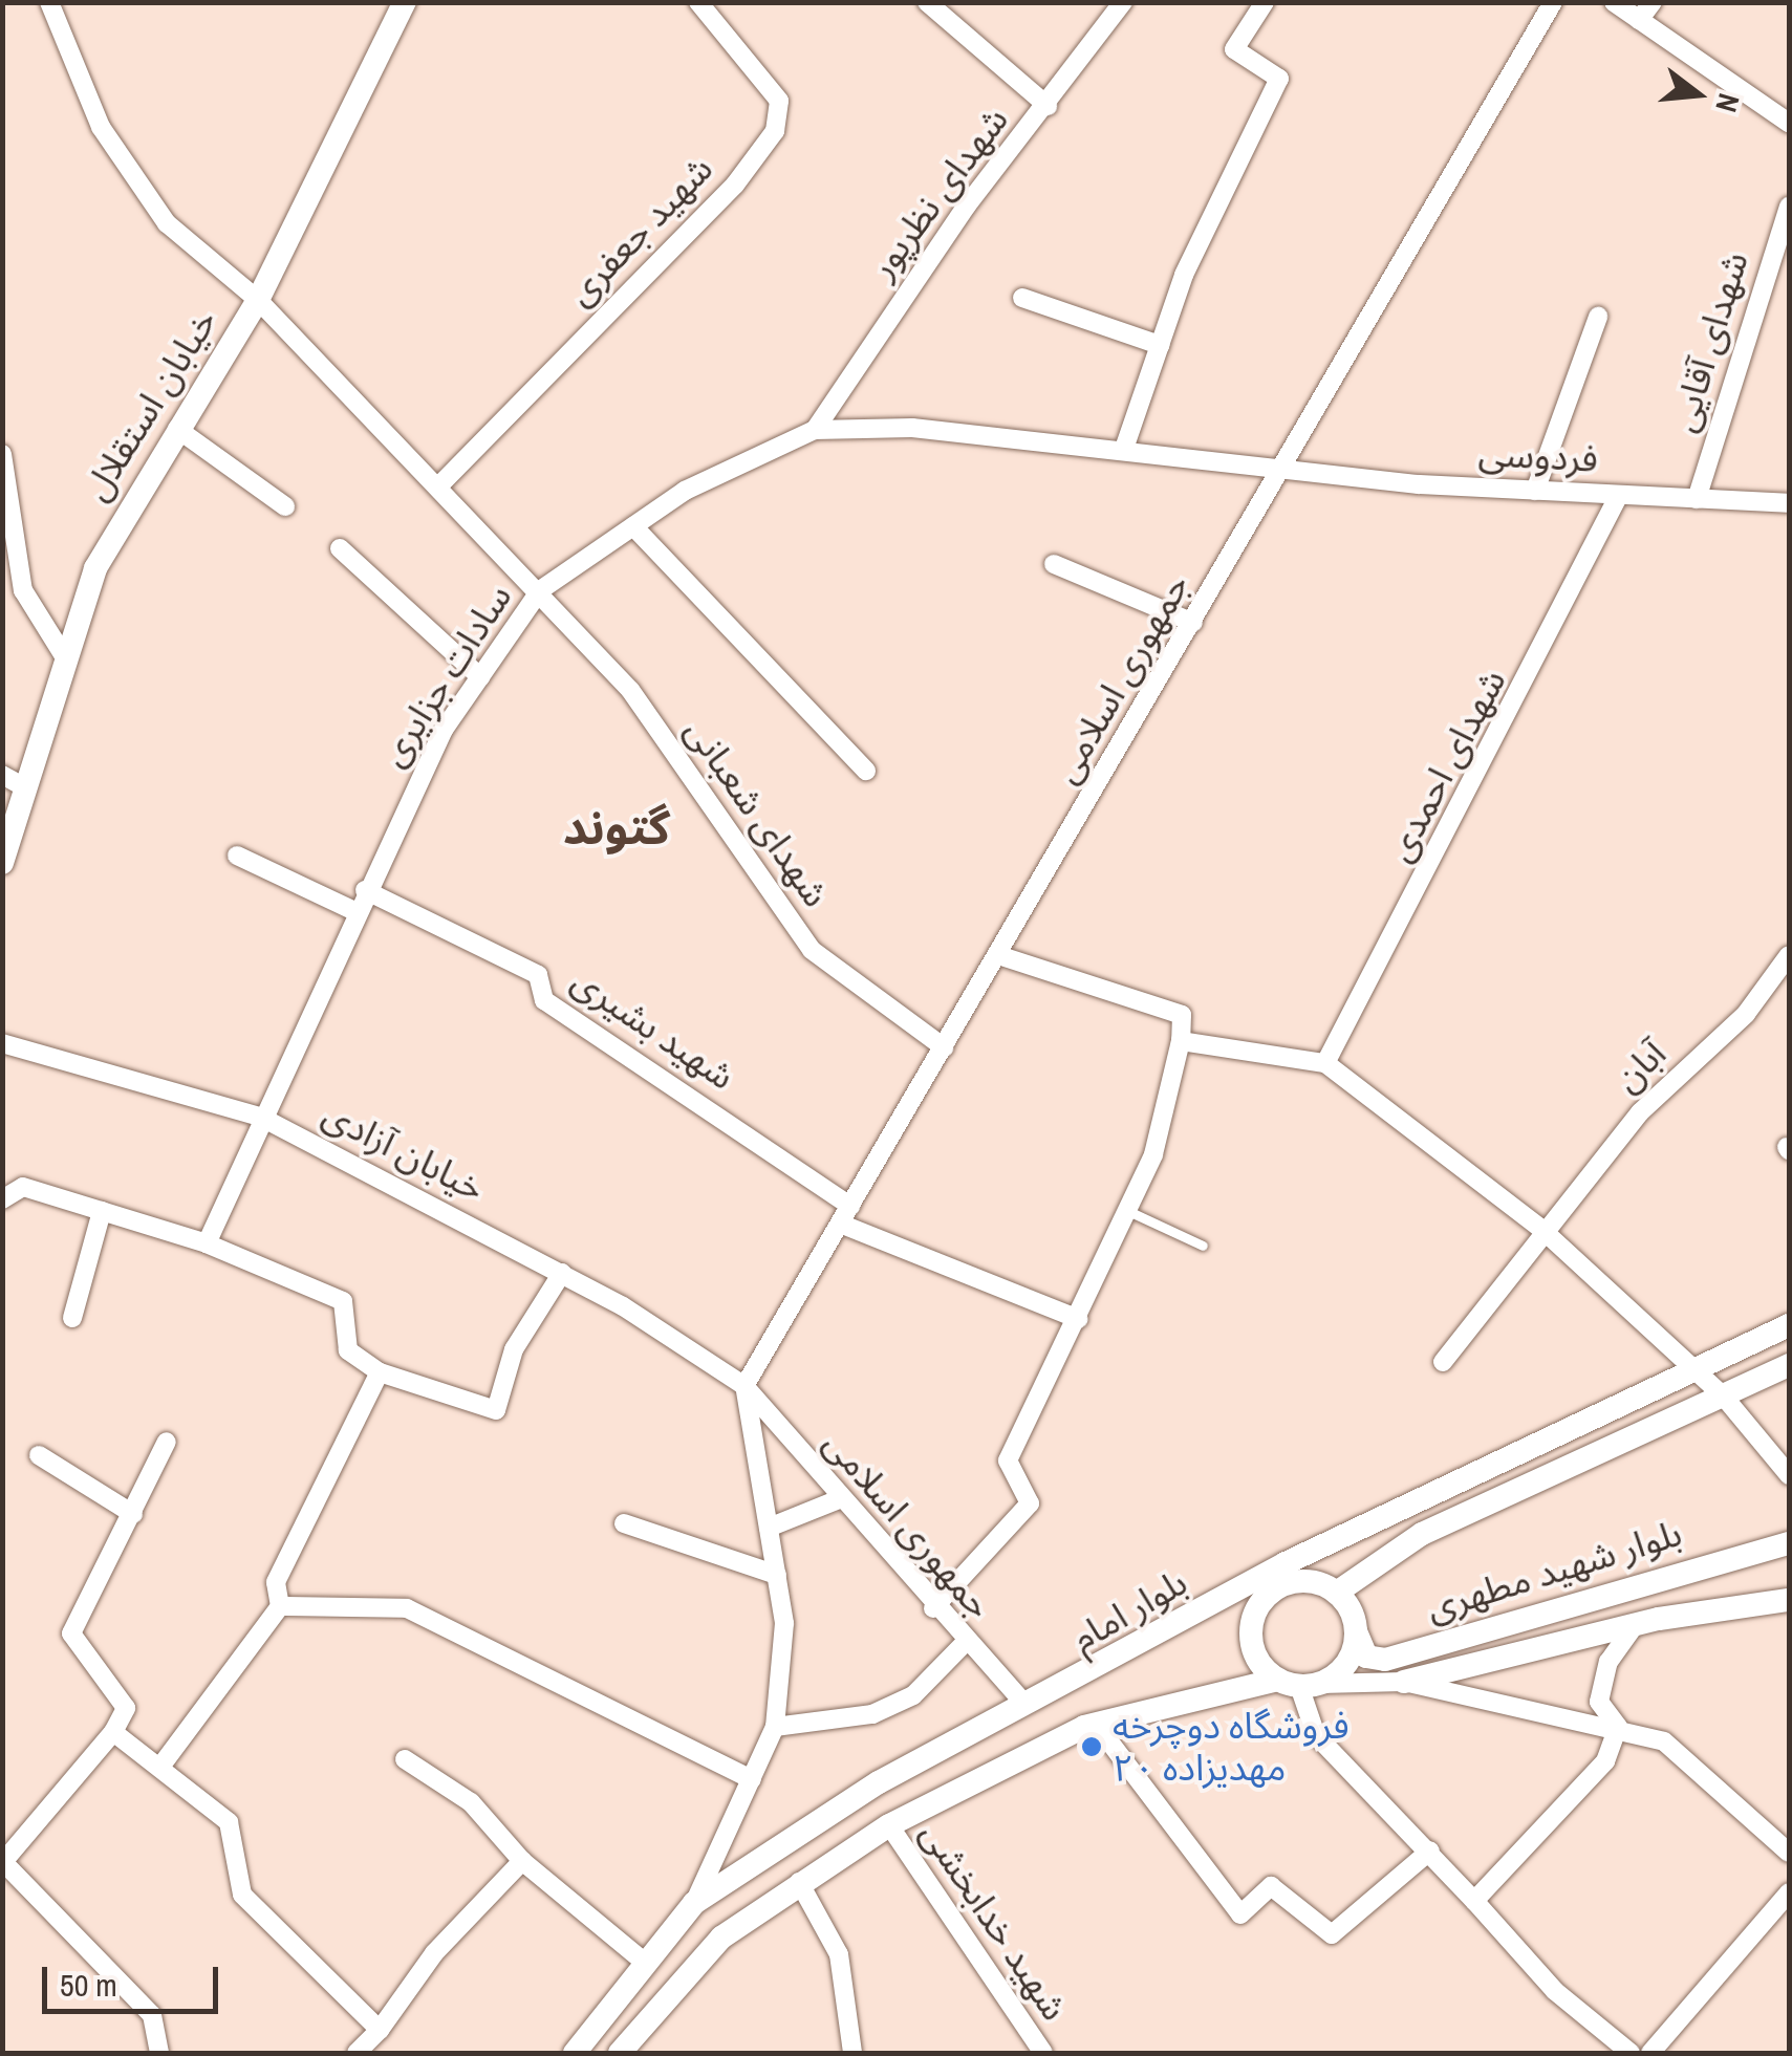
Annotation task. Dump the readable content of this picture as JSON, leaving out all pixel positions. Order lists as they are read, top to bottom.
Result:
{
  "streets": {
    "street": [
      "شهدای نظرپور",
      "شهید جعفری",
      "شهدای آقایی",
      "خیابان استقلال",
      "فردوسی",
      "سادات جزایری",
      "جمهوری اسلامی",
      "شهدای احمدی",
      "شهدای شعبانی",
      "شهید بشیری",
      "آبان",
      "خیابان آزادی",
      "بلوار شهید مطهری",
      "بلوار امام",
      "شهید خدابخشی"
    ]
  },
  "crossings": [
    ["شهدای نظرپور", "سادات جزایری"],
    ["شهید جعفری", "شهدای شعبانی"],
    ["شهدای آقایی", "فردوسی"],
    ["خیابان استقلال", "شهدای شعبانی"],
    ["فردوسی", "جمهوری اسلامی"],
    ["فردوسی", "شهدای احمدی"],
    ["سادات جزایری", "شهدای شعبانی"],
    ["سادات جزایری", "شهید بشیری"],
    ["سادات جزایری", "خیابان آزادی"],
    ["جمهوری اسلامی", "شهدای شعبانی"],
    ["جمهوری اسلامی", "شهید بشیری"],
    ["جمهوری اسلامی", "خیابان آزادی"],
    ["جمهوری اسلامی", "بلوار امام"]
  ],
  "districts": ["گتوند"],
  "places": ["فروشگاه دوچرخه ۲۰ مهدیزاده"],
  "scale_bar": "50 m",
  "north": "right"
}
